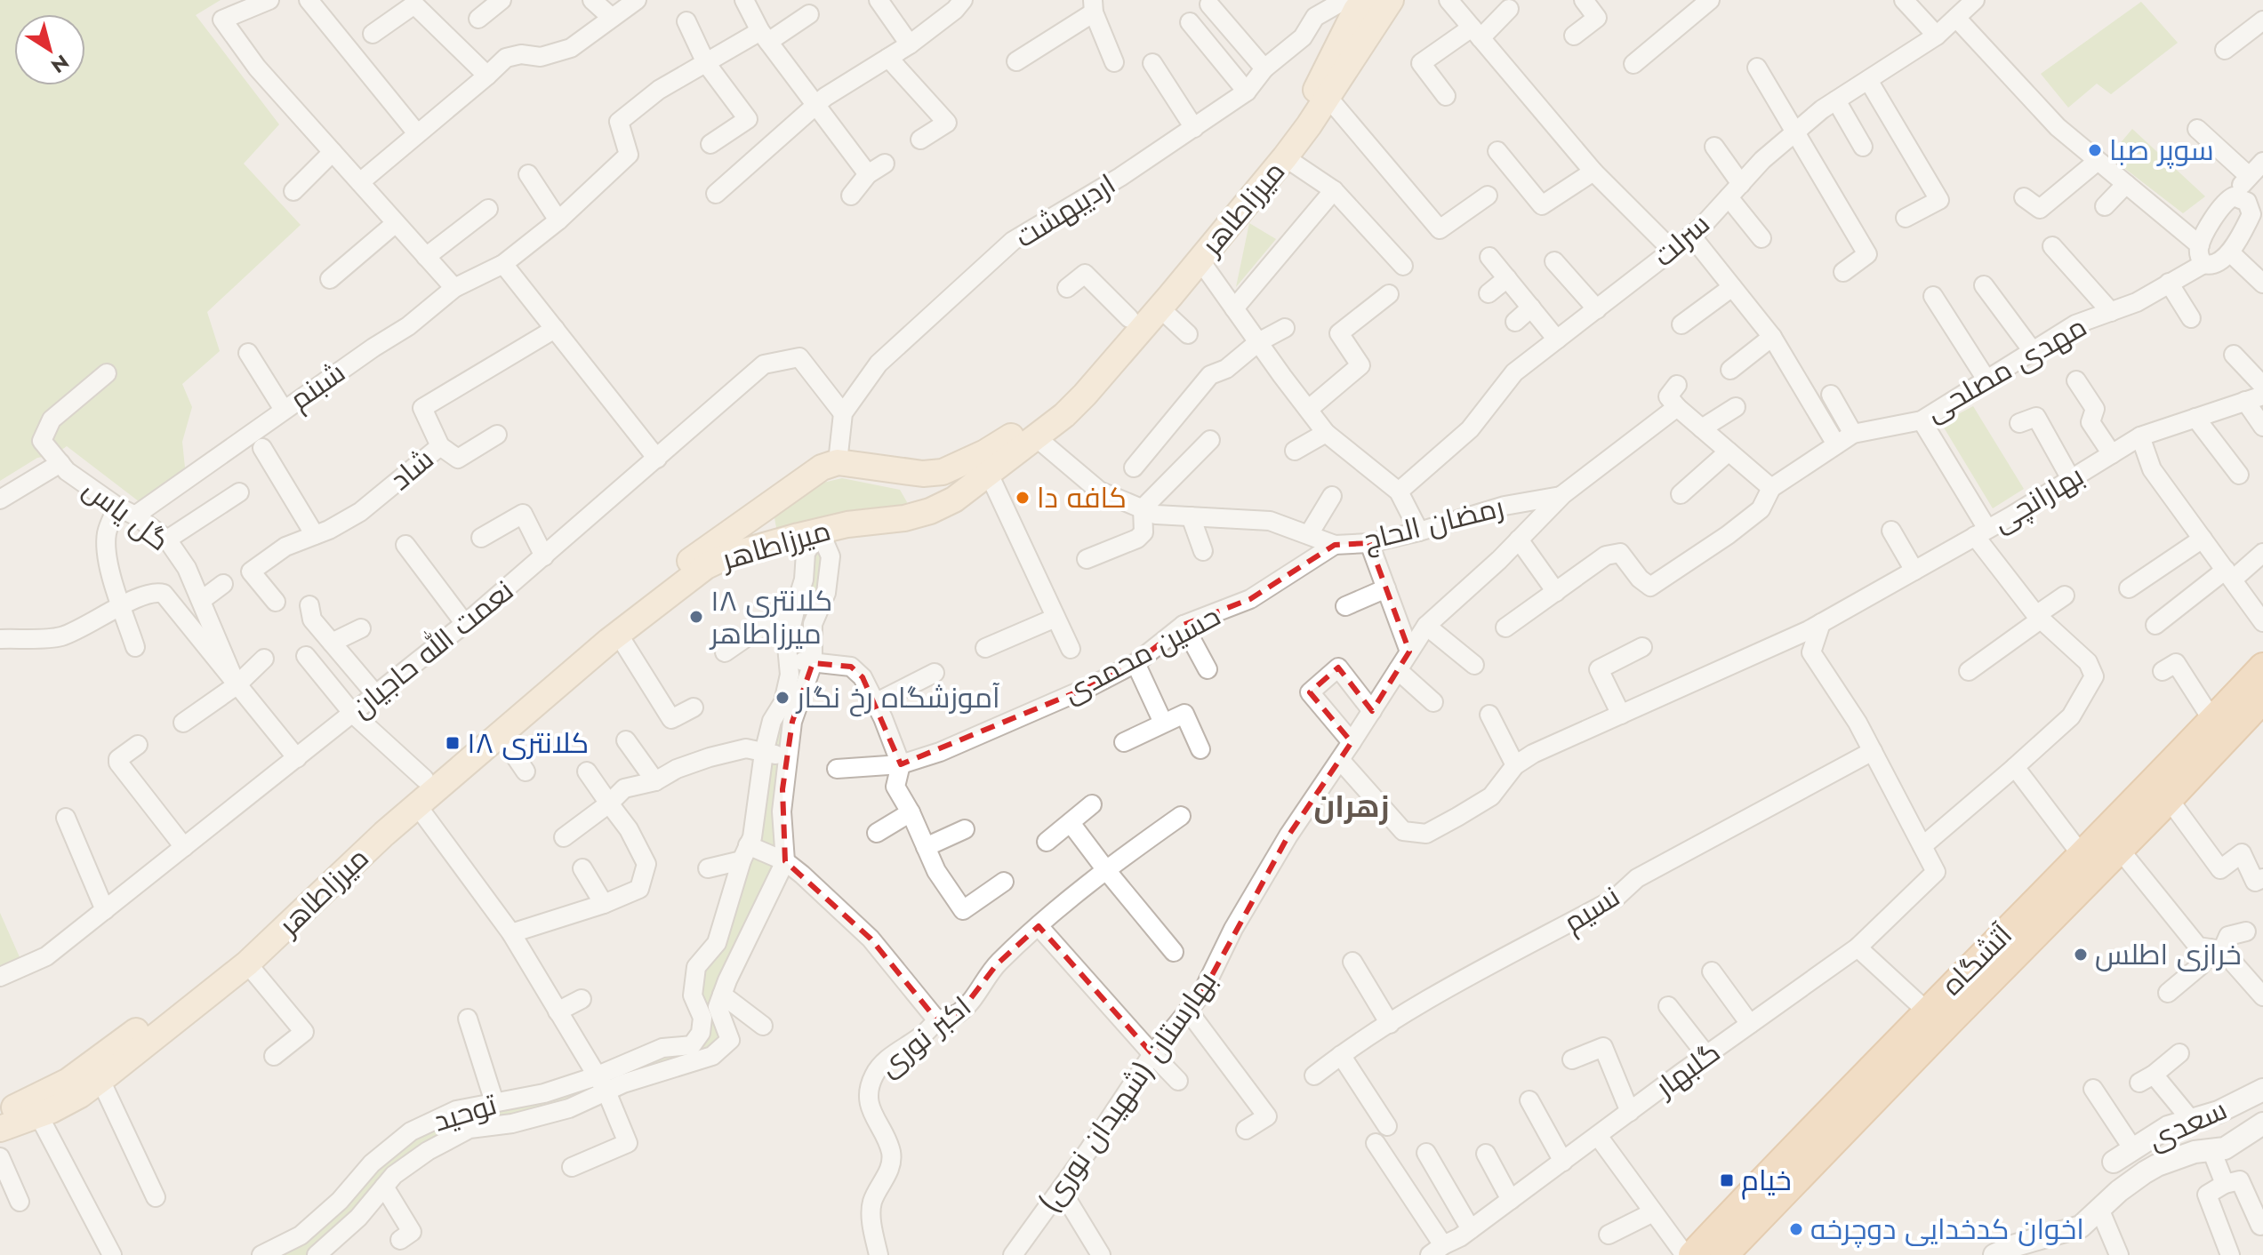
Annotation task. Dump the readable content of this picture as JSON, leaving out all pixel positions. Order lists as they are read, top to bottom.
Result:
{
  "streets": {
    "main road": ["میرزاطاهر", "آتشگاه"],
    "street": [
      "اردیبهشت",
      "سرلت",
      "مهدی مصلحی",
      "شبنم",
      "شاد",
      "بهارانچی",
      "گل یاس",
      "رمضان الحاج",
      "نعمت الله حاجیان",
      "حسین محمدی",
      "نسیم",
      "اکبر نوری",
      "گلبهار",
      "بهارستان (شهیدان نوری)",
      "توحید",
      "سعدی"
    ]
  },
  "crossings": [
    ["میرزاطاهر", "اردیبهشت"],
    ["میرزاطاهر", "رمضان الحاج"],
    ["اردیبهشت", "نعمت الله حاجیان"],
    ["شبنم", "گل یاس"],
    ["رمضان الحاج", "حسین محمدی"],
    ["رمضان الحاج", "بهارستان (شهیدان نوری)"]
  ],
  "districts": ["زهران"],
  "places": {
    "other": [
      "سوپر صبا",
      "کافه دا",
      "کلانتری ۱۸ میرزاطاهر",
      "آموزشگاه رخ نگار",
      "خرازی اطلس",
      "اخوان کدخدایی دوچرخه"
    ],
    "transit": ["کلانتری ۱۸", "خیام"]
  },
  "north": "bottom right"
}
